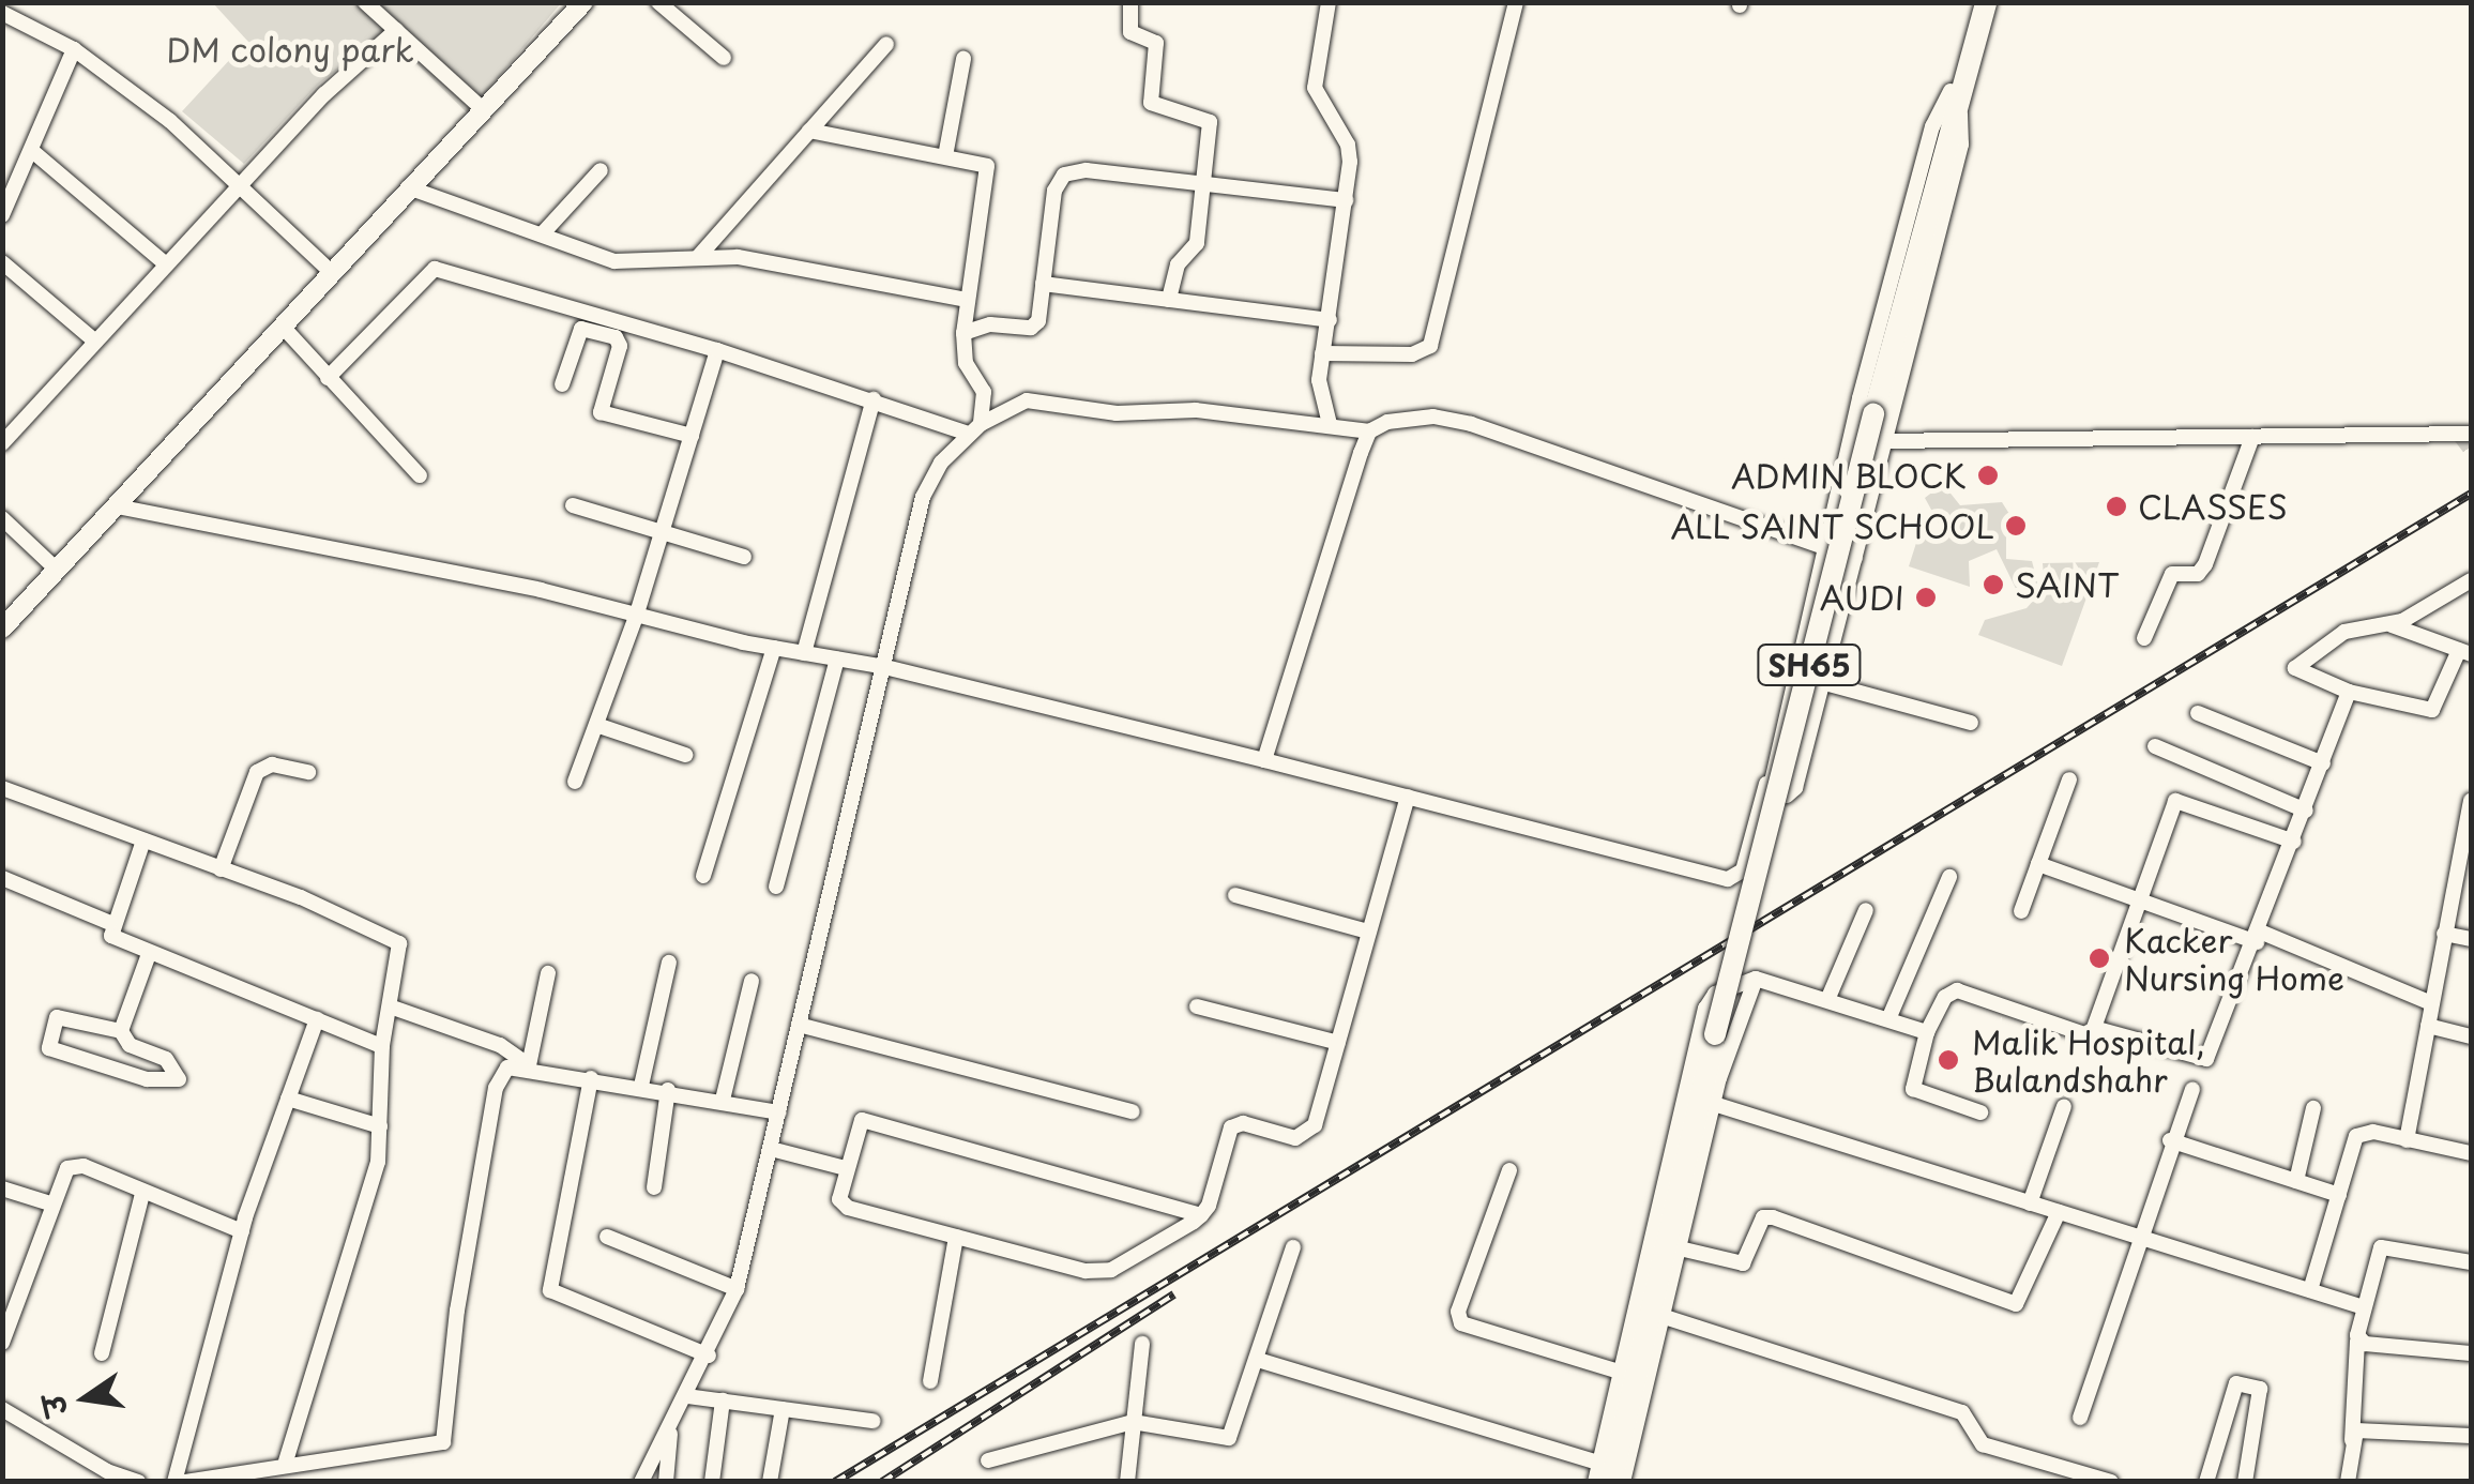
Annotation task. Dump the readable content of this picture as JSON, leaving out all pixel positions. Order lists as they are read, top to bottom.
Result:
{
  "streets": {
    "main road": ["SH65"]
  },
  "parks": ["DM colony park"],
  "places": [
    "ADMIN BLOCK",
    "CLASSES",
    "ALL SAINT SCHOOL",
    "SAINT",
    "AUDI",
    "Kacker Nursing Home",
    "Malik Hospital, Bulandshahr"
  ],
  "north": "left"
}
